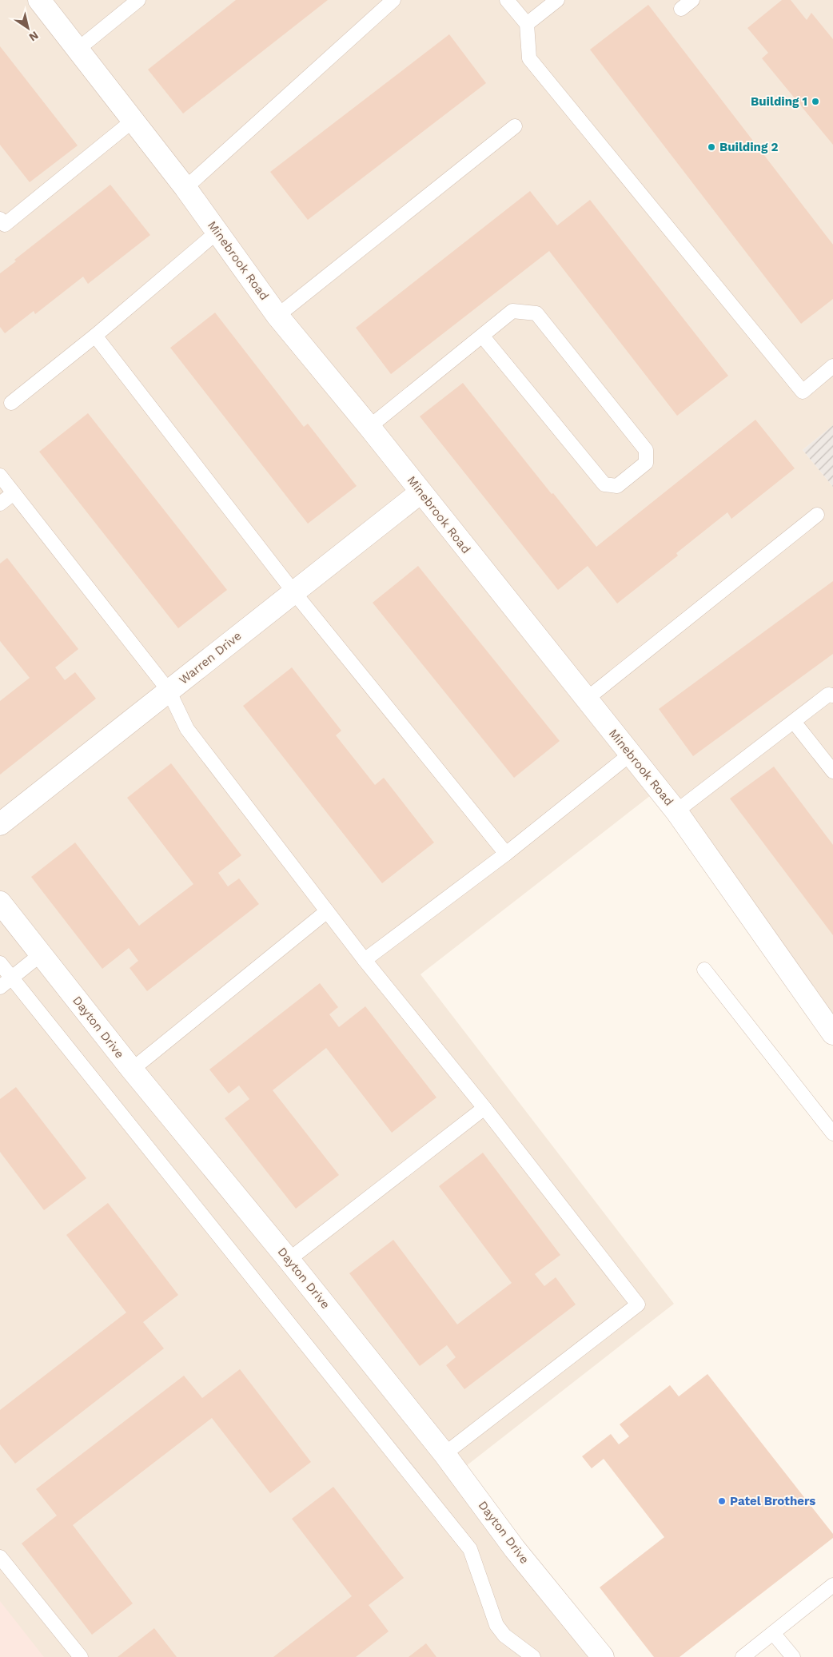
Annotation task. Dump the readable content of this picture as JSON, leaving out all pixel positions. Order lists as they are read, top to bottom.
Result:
{
  "streets": {
    "street": ["Minebrook Road", "Warren Drive", "Dayton Drive"]
  },
  "crossings": [
    ["Minebrook Road", "Warren Drive"]
  ],
  "places": ["Building 1", "Building 2", "Patel Brothers"],
  "north": "bottom right"
}
